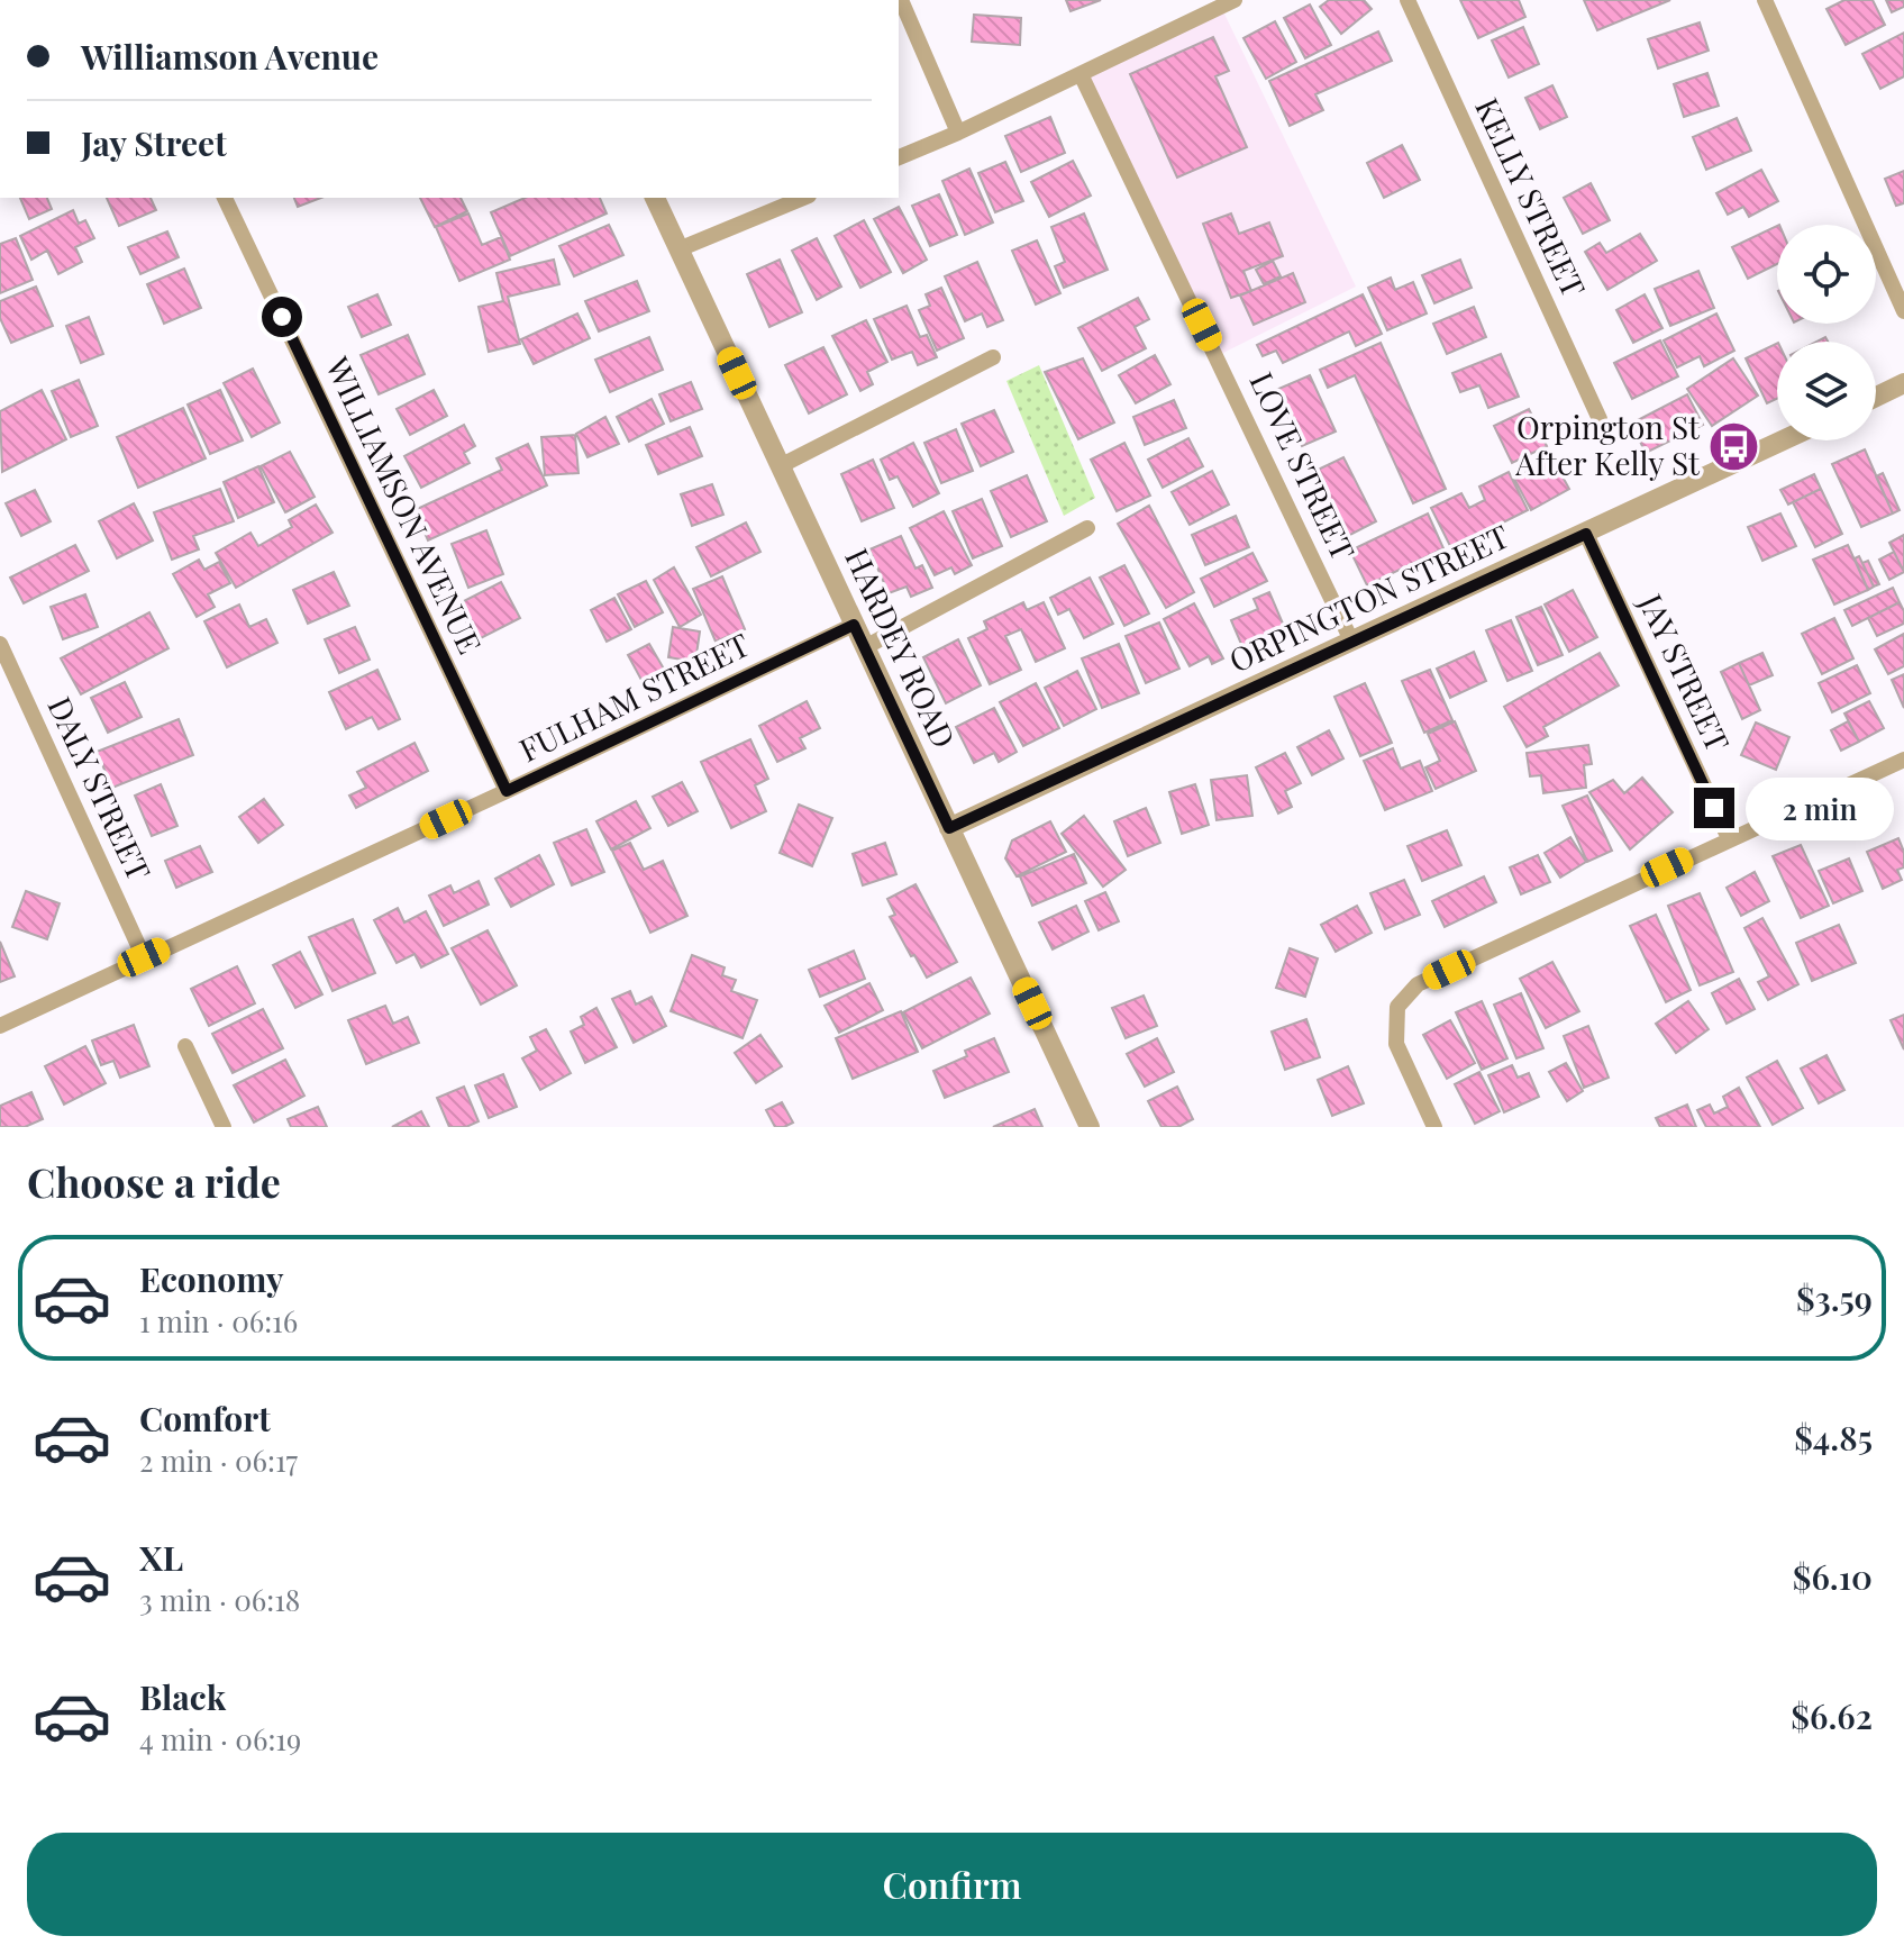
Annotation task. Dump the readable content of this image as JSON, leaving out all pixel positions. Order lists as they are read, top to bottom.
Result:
{
  "streets": {
    "street": [
      "KELLY STREET",
      "LOVE STREET",
      "WILLIAMSON AVENUE",
      "ORPINGTON STREET",
      "HARDEY ROAD",
      "JAY STREET",
      "FULHAM STREET",
      "DALY STREET"
    ]
  },
  "crossings": [
    ["LOVE STREET", "ORPINGTON STREET"],
    ["WILLIAMSON AVENUE", "FULHAM STREET"],
    ["ORPINGTON STREET", "HARDEY ROAD"],
    ["ORPINGTON STREET", "JAY STREET"],
    ["HARDEY ROAD", "FULHAM STREET"],
    ["FULHAM STREET", "DALY STREET"]
  ],
  "places": {
    "bus stop": ["Orpington St After Kelly St"]
  },
  "page": {
    "banner": ["Williamson Avenue", "Jay Street"],
    "bubble": "2 min",
    "heading": "Choose a ride",
    "list": [
      {
        "name": "Economy",
        "note": "1 min · 06:16",
        "value": "$3.59"
      },
      {
        "name": "Comfort",
        "note": "2 min · 06:17",
        "value": "$4.85"
      },
      {
        "name": "XL",
        "note": "3 min · 06:18",
        "value": "$6.10"
      },
      {
        "name": "Black",
        "note": "4 min · 06:19",
        "value": "$6.62"
      }
    ],
    "buttons": "Confirm"
  }
}
